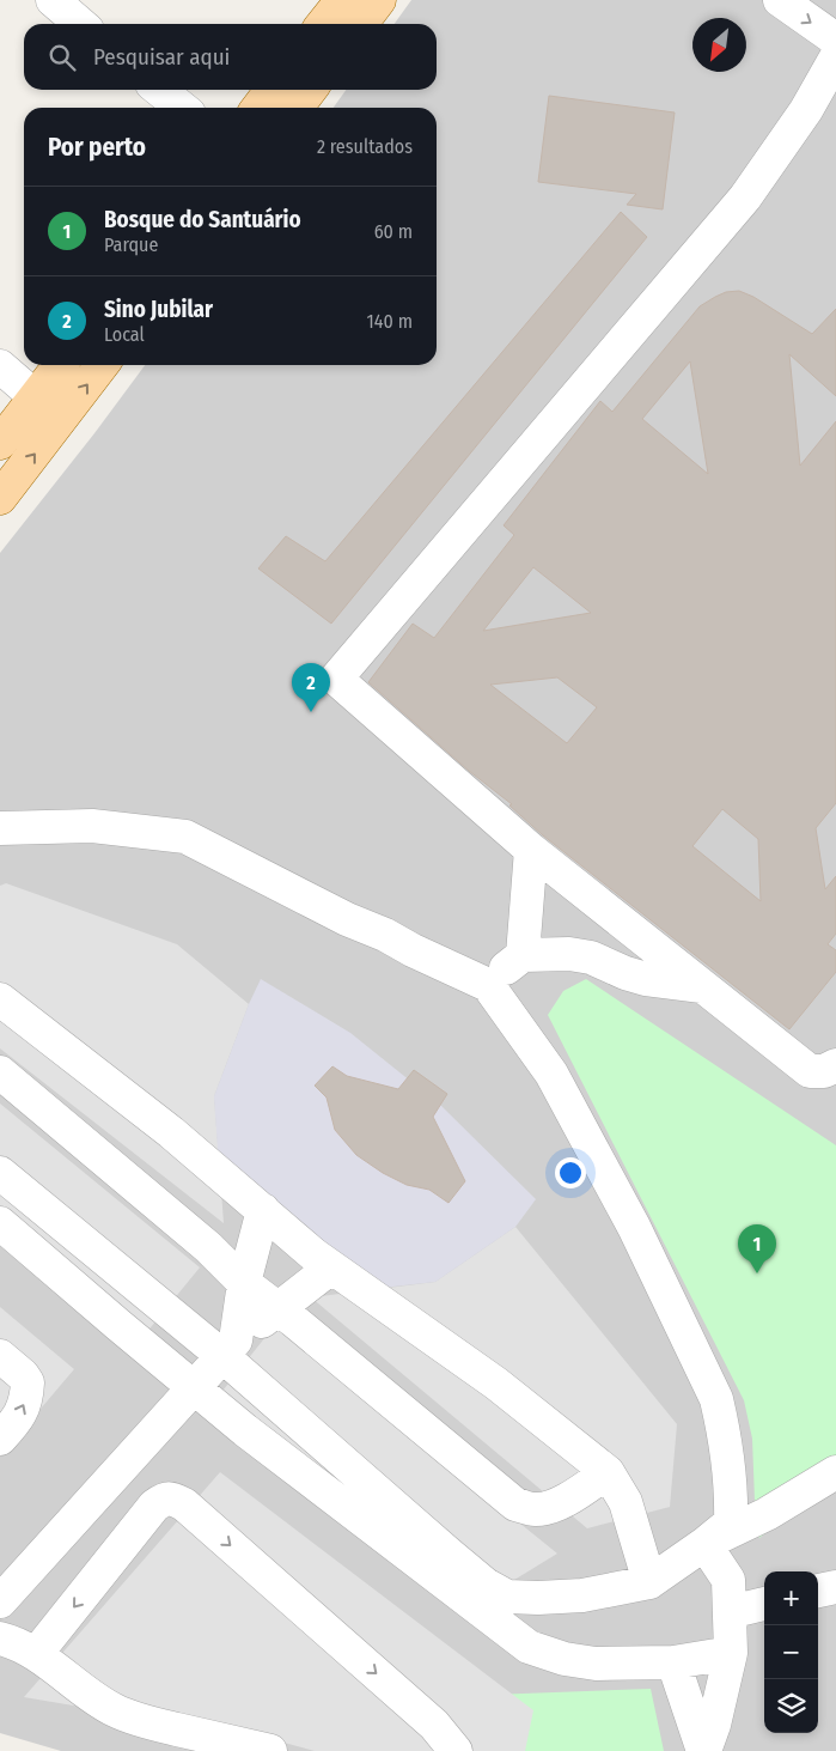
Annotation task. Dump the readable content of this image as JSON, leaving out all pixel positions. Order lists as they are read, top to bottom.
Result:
{
  "north": "bottom left",
  "page": {
    "search": "Pesquisar aqui",
    "heading": ["Por perto", "2 resultados"],
    "list": [
      {
        "mark": "1",
        "name": "Bosque do Santuário",
        "note": "Parque",
        "value": "60 m"
      },
      {
        "mark": "2",
        "name": "Sino Jubilar",
        "note": "Local",
        "value": "140 m"
      }
    ],
    "pins": ["2", "1"],
    "map_buttons": ["+", "−"]
  }
}
